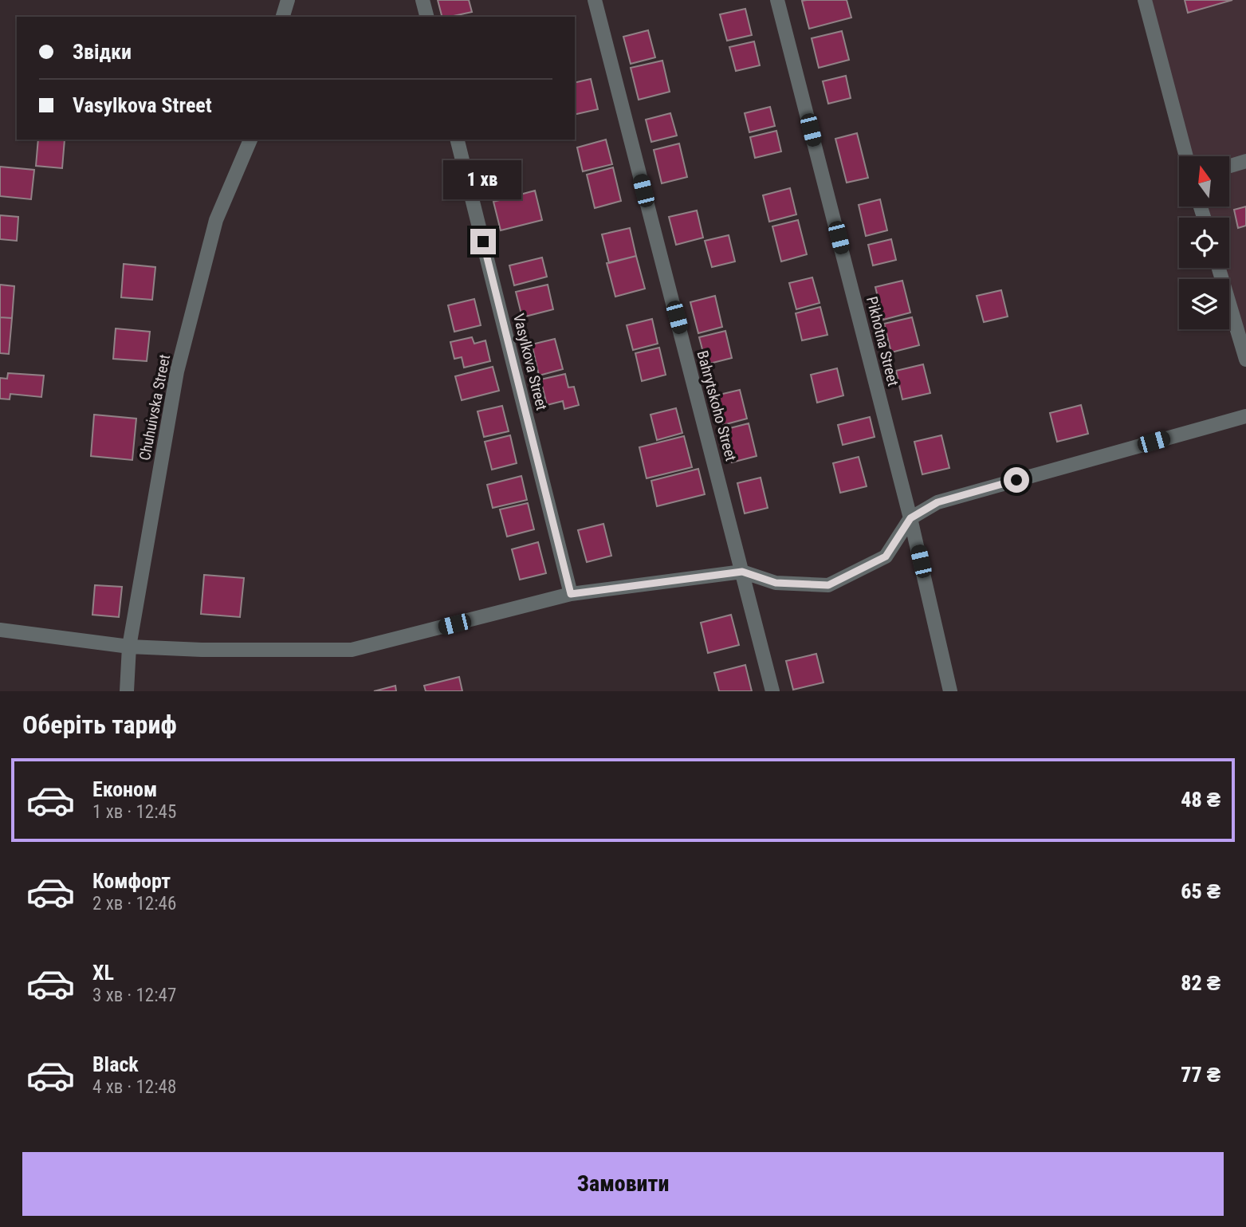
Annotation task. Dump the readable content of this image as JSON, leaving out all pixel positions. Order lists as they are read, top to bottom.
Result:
{
  "streets": {
    "street": [
      "Pikhotna Street",
      "Vasylkova Street",
      "Bahrytskoho Street",
      "Chuhuivska Street"
    ]
  },
  "north": "top",
  "page": {
    "banner": ["Звідки", "Vasylkova Street"],
    "bubble": "1 хв",
    "heading": "Оберіть тариф",
    "list": [
      {
        "name": "Економ",
        "note": "1 хв · 12:45",
        "value": "48 ₴"
      },
      {
        "name": "Комфорт",
        "note": "2 хв · 12:46",
        "value": "65 ₴"
      },
      {
        "name": "XL",
        "note": "3 хв · 12:47",
        "value": "82 ₴"
      },
      {
        "name": "Black",
        "note": "4 хв · 12:48",
        "value": "77 ₴"
      }
    ],
    "buttons": "Замовити"
  }
}
